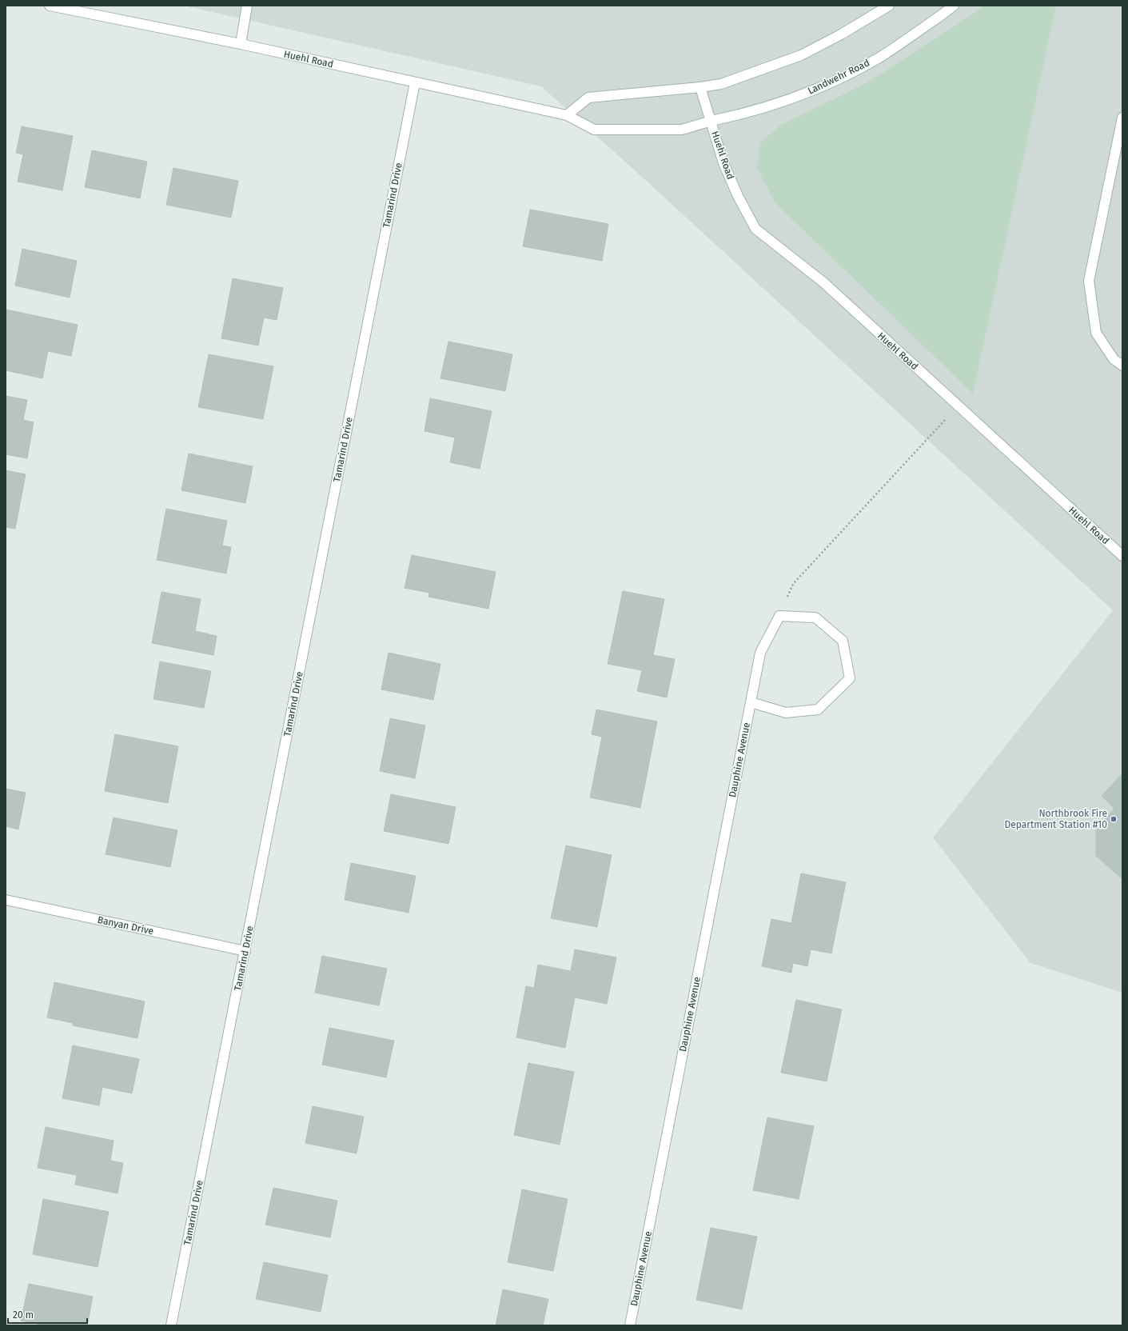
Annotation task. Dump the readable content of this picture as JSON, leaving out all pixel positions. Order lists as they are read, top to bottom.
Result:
{
  "streets": {
    "street": [
      "Huehl Road",
      "Landwehr Road",
      "Tamarind Drive",
      "Dauphine Avenue",
      "Banyan Drive"
    ]
  },
  "crossings": [
    ["Huehl Road", "Landwehr Road"],
    ["Huehl Road", "Tamarind Drive"],
    ["Tamarind Drive", "Banyan Drive"]
  ],
  "places": ["Northbrook Fire Department Station #10"],
  "scale_bar": "20 m"
}
